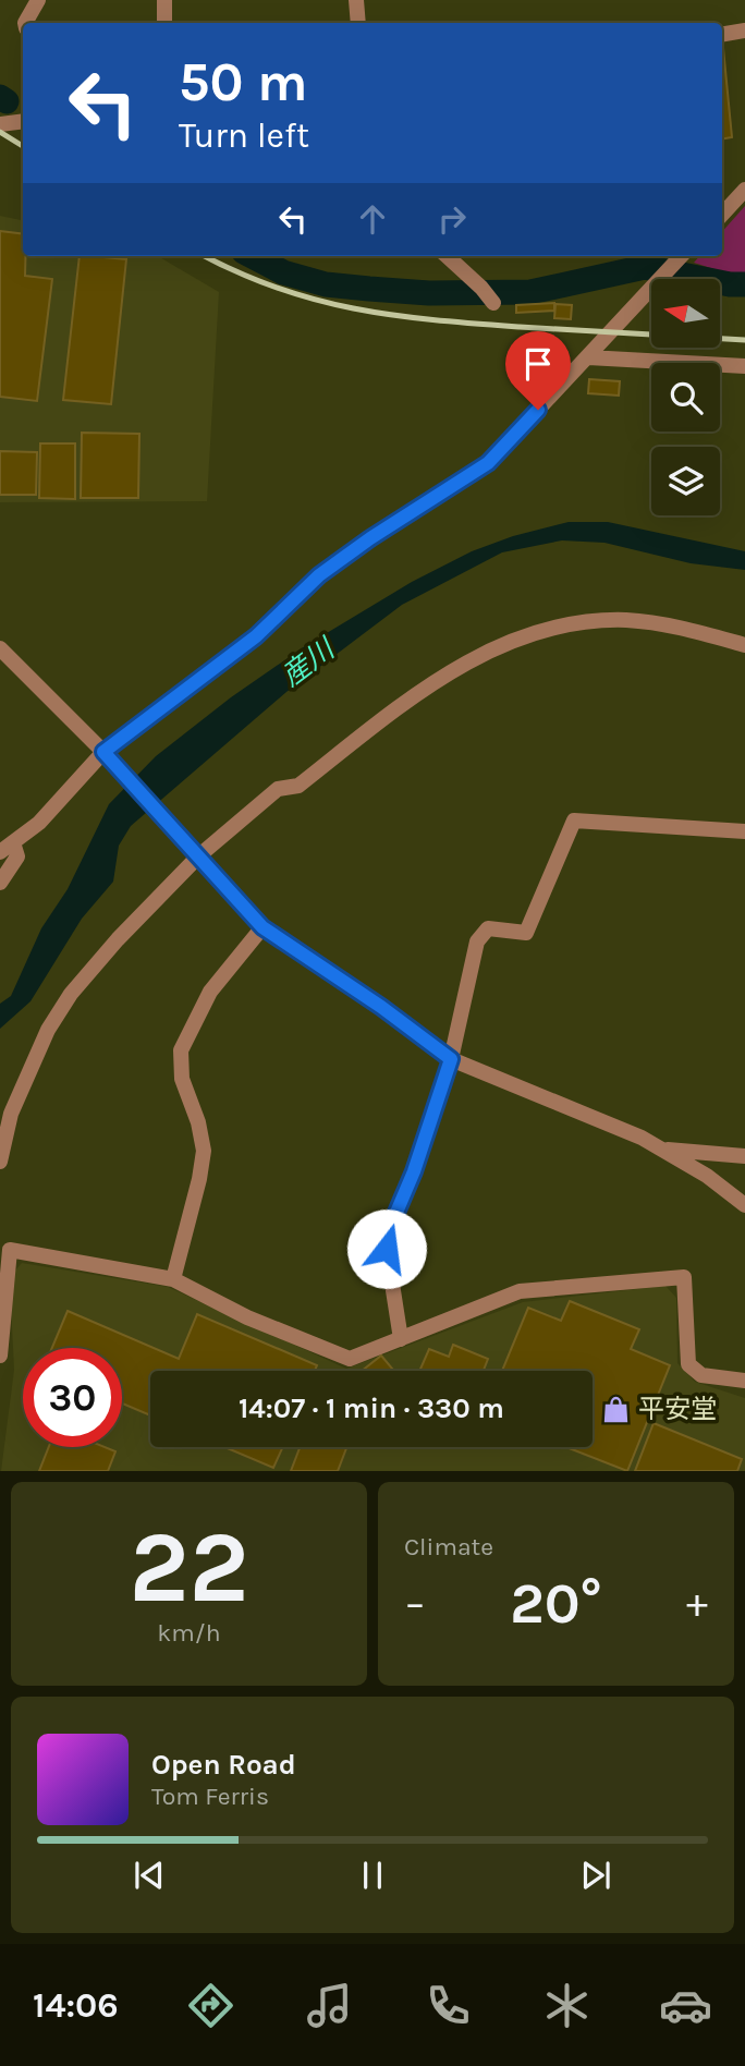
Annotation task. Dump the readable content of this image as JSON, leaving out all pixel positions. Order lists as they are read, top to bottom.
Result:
{
  "water": ["産川"],
  "places": {
    "shop": ["平安堂"]
  },
  "north": "left",
  "page": {
    "turn": ["50 m", "Turn left"],
    "limit": "30",
    "trip": "14:07 · 1 min · 330 m",
    "tile": [
      ["22", "km/h"],
      "Climate"
    ],
    "heat": ["−", "20°", "+"],
    "song": ["Open Road", "Tom Ferris"],
    "tabs": "14:06"
  }
}
